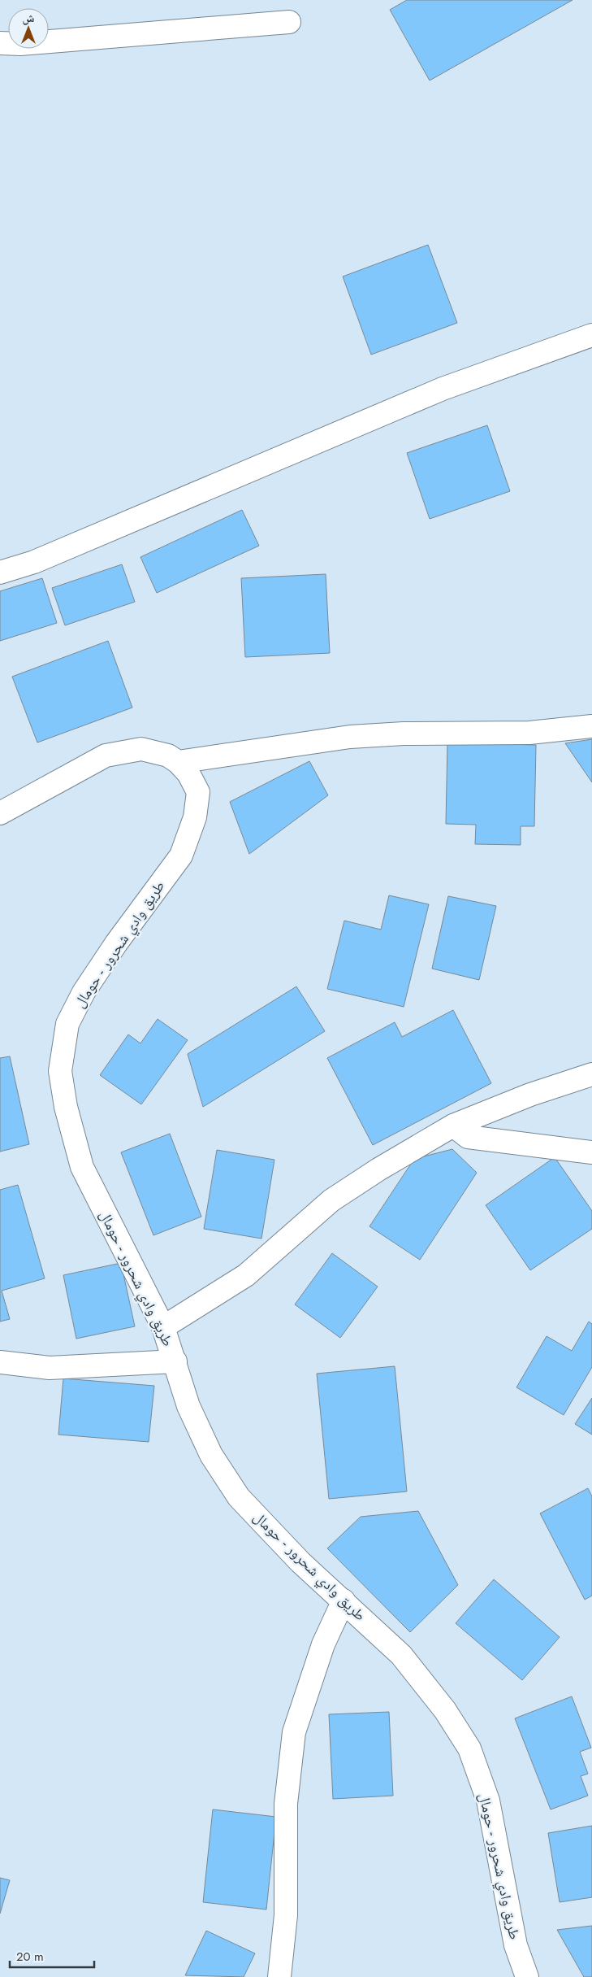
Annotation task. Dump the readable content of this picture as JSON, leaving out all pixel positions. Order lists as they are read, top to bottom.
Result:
{
  "streets": {
    "street": ["طريق وادي شحرور - حومال"]
  },
  "scale_bar": "20 m",
  "north": "top"
}
